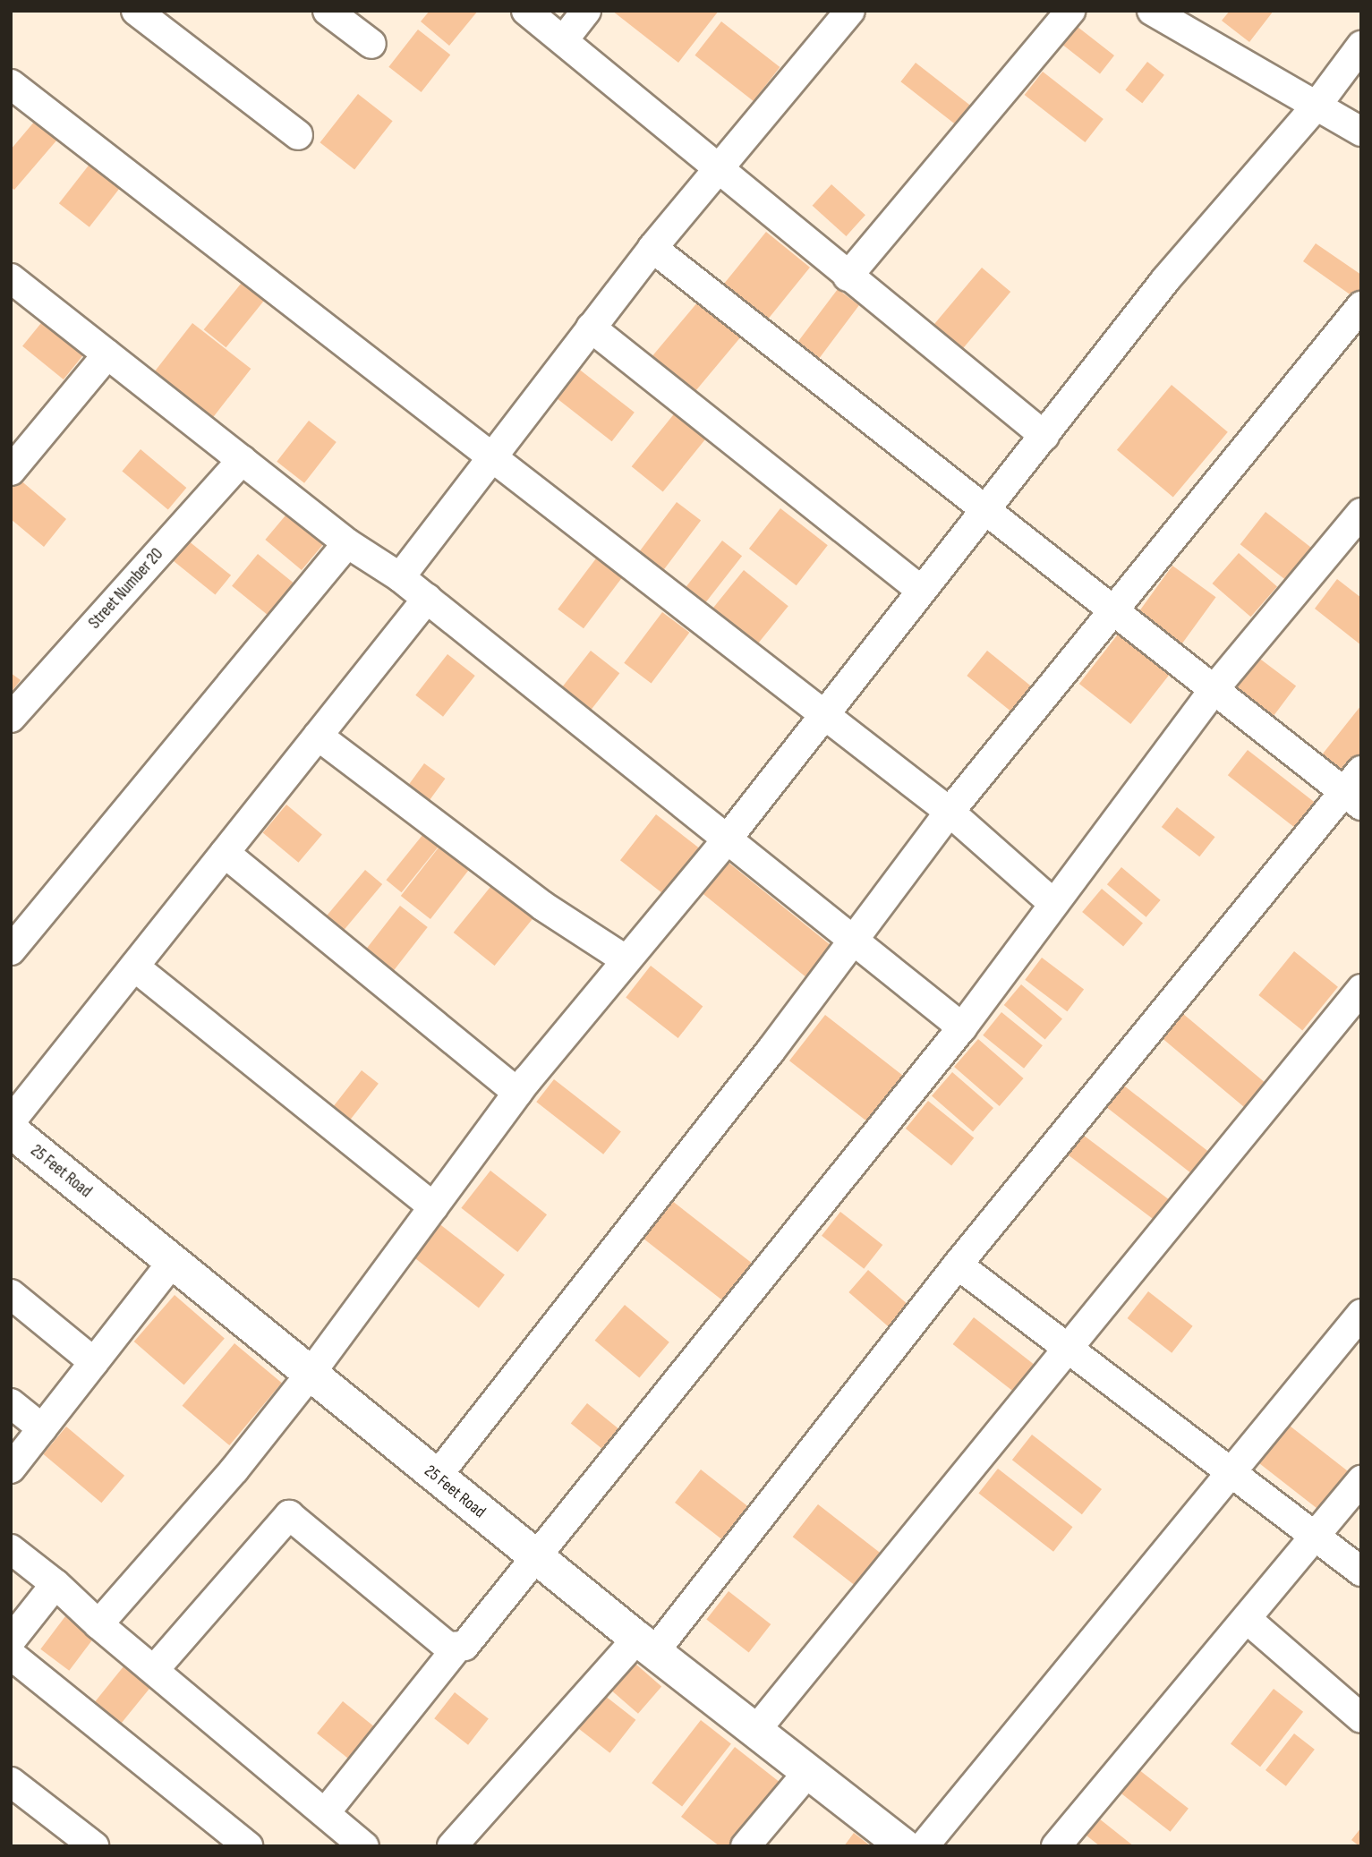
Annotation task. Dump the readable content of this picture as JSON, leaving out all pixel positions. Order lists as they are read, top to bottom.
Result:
{
  "streets": {
    "street": ["Street Number 20", "25 Feet Road"]
  }
}
